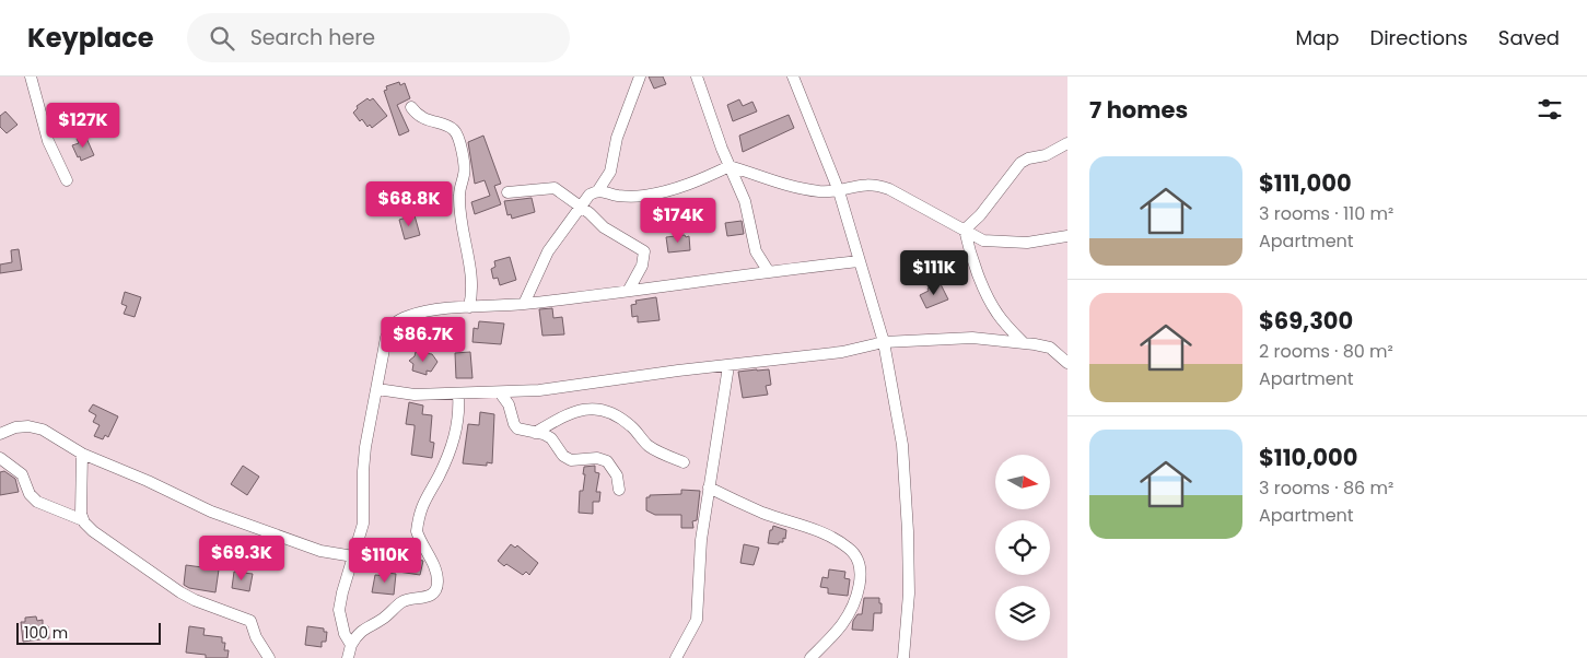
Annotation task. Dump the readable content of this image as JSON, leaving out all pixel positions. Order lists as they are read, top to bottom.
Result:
{
  "scale_bar": "100 m",
  "north": "right",
  "page": {
    "header": "Keyplace",
    "search": "Search here",
    "nav": ["Map", "Directions", "Saved"],
    "heading": "7 homes",
    "price": [
      "$127K",
      "$68.8K",
      "$174K",
      "$111K",
      "$86.7K",
      "$69.3K",
      "$110K"
    ],
    "list": [
      {
        "name": "$111,000",
        "note": "3 rooms · 110 m² · Apartment"
      },
      {
        "name": "$69,300",
        "note": "2 rooms · 80 m² · Apartment"
      },
      {
        "name": "$110,000",
        "note": "3 rooms · 86 m² · Apartment"
      }
    ],
    "scale": "100 m"
  }
}
